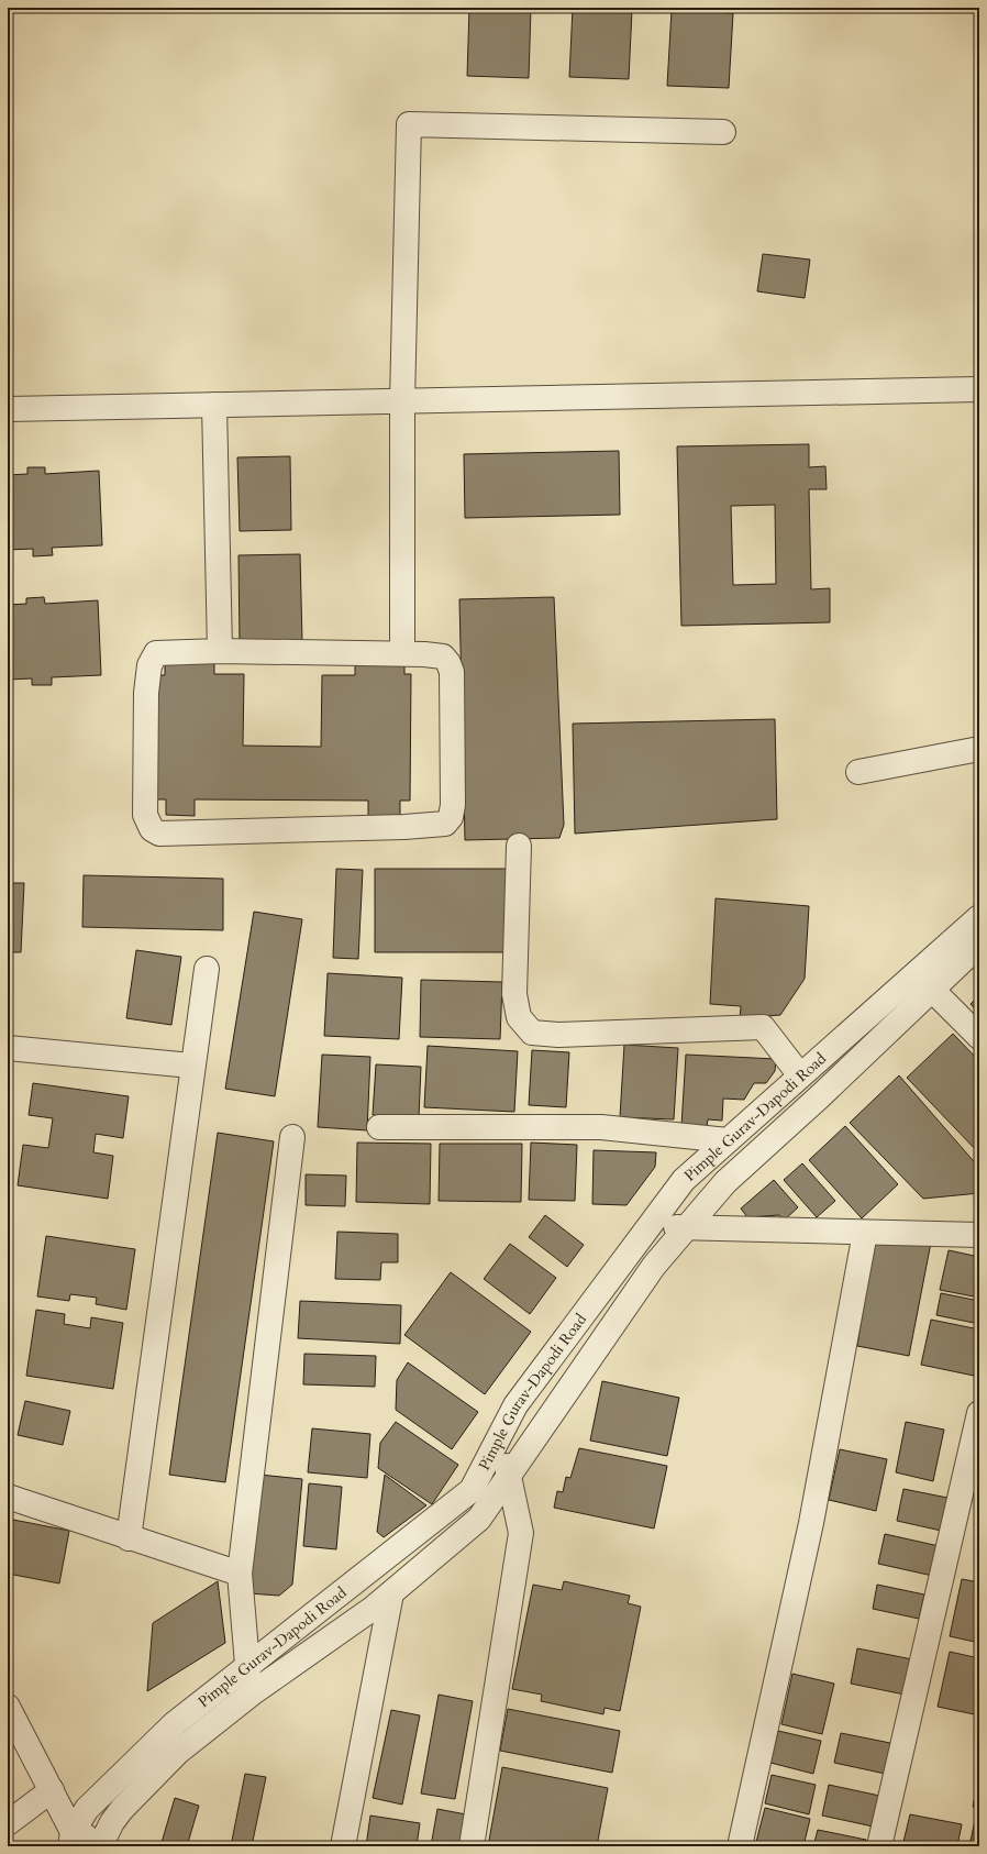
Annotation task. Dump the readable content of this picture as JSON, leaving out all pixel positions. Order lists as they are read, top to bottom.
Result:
{
  "streets": {
    "street": ["Pimple Gurav-Dapodi Road"]
  }
}
